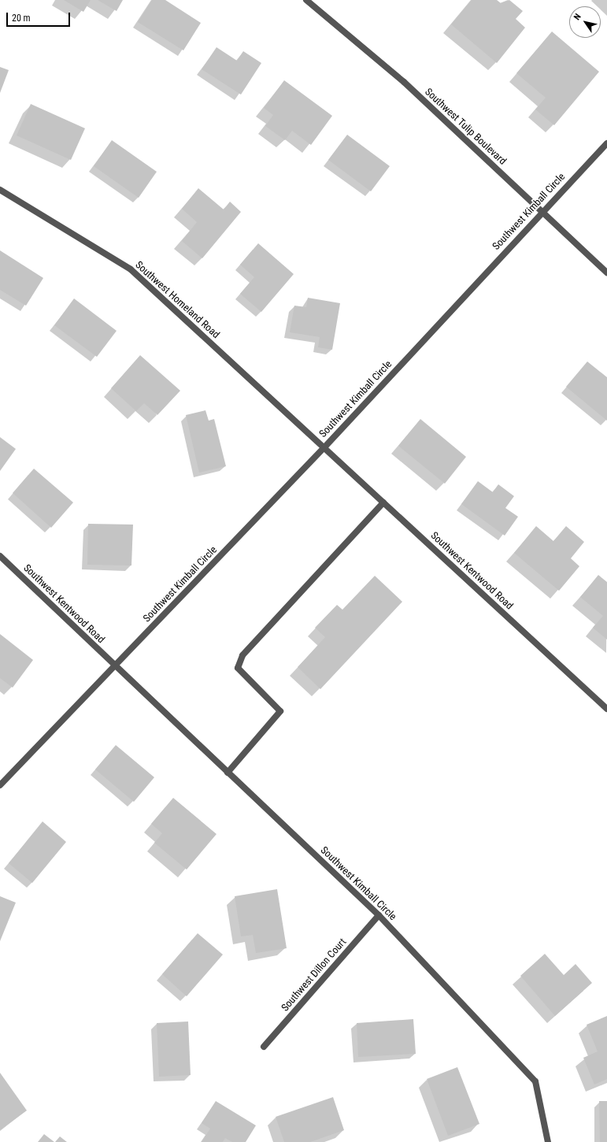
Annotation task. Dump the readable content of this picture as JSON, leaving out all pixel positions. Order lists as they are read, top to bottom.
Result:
{
  "streets": {
    "street": [
      "Southwest Tulip Boulevard",
      "Southwest Kimball Circle",
      "Southwest Homeland Road",
      "Southwest Kentwood Road",
      "Southwest Dillon Court"
    ]
  },
  "crossings": [
    ["Southwest Tulip Boulevard", "Southwest Kimball Circle"],
    ["Southwest Kimball Circle", "Southwest Homeland Road"],
    ["Southwest Kimball Circle", "Southwest Kentwood Road"],
    ["Southwest Kimball Circle", "Southwest Dillon Court"],
    ["Southwest Homeland Road", "Southwest Kentwood Road"]
  ],
  "scale_bar": "20 m",
  "north": "top left"
}
